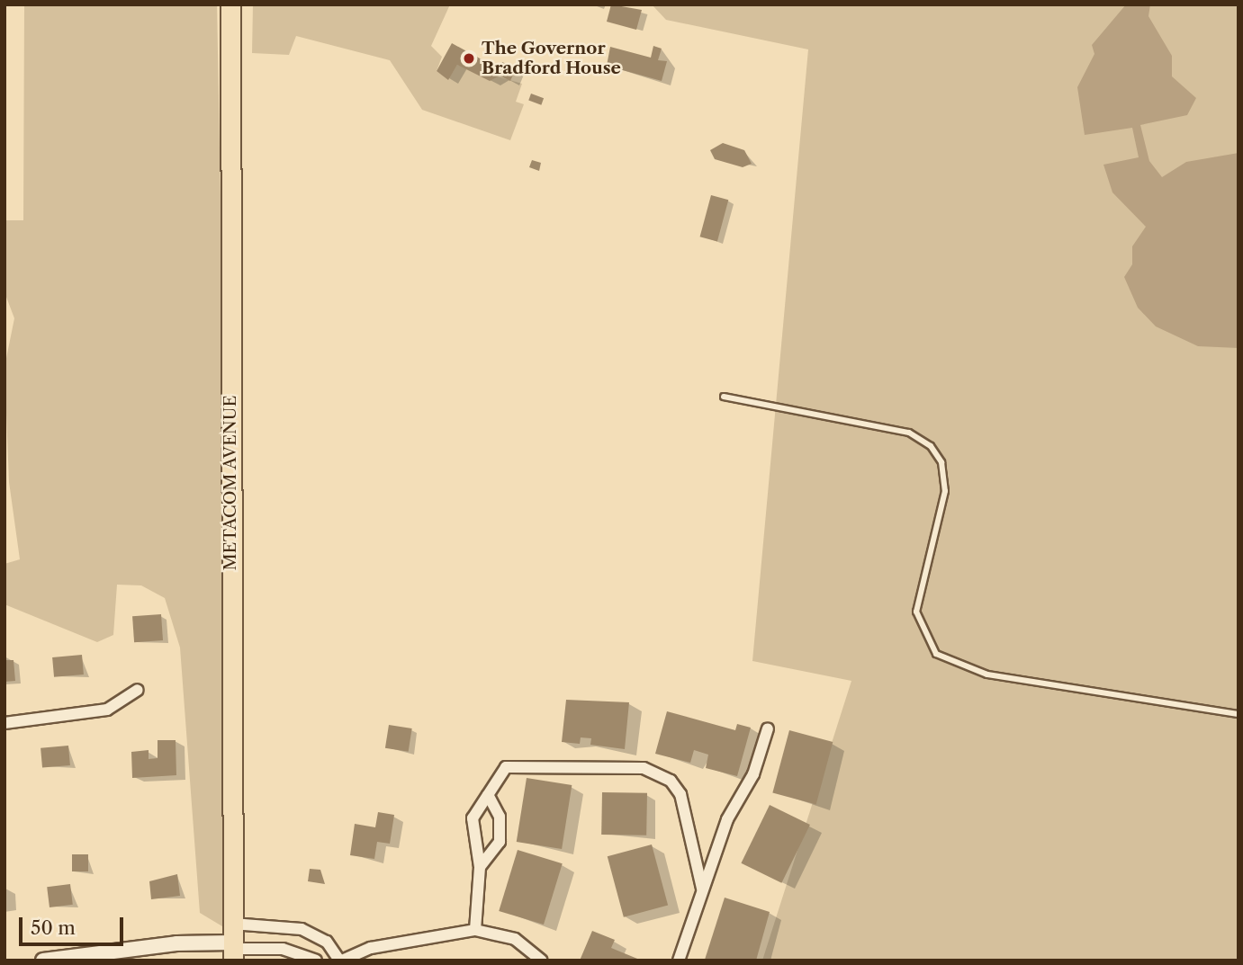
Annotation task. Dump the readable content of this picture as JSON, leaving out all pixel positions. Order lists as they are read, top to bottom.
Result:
{
  "streets": {
    "main road": ["METACOM AVENUE"]
  },
  "places": ["The Governor Bradford House"],
  "scale_bar": "50 m"
}
